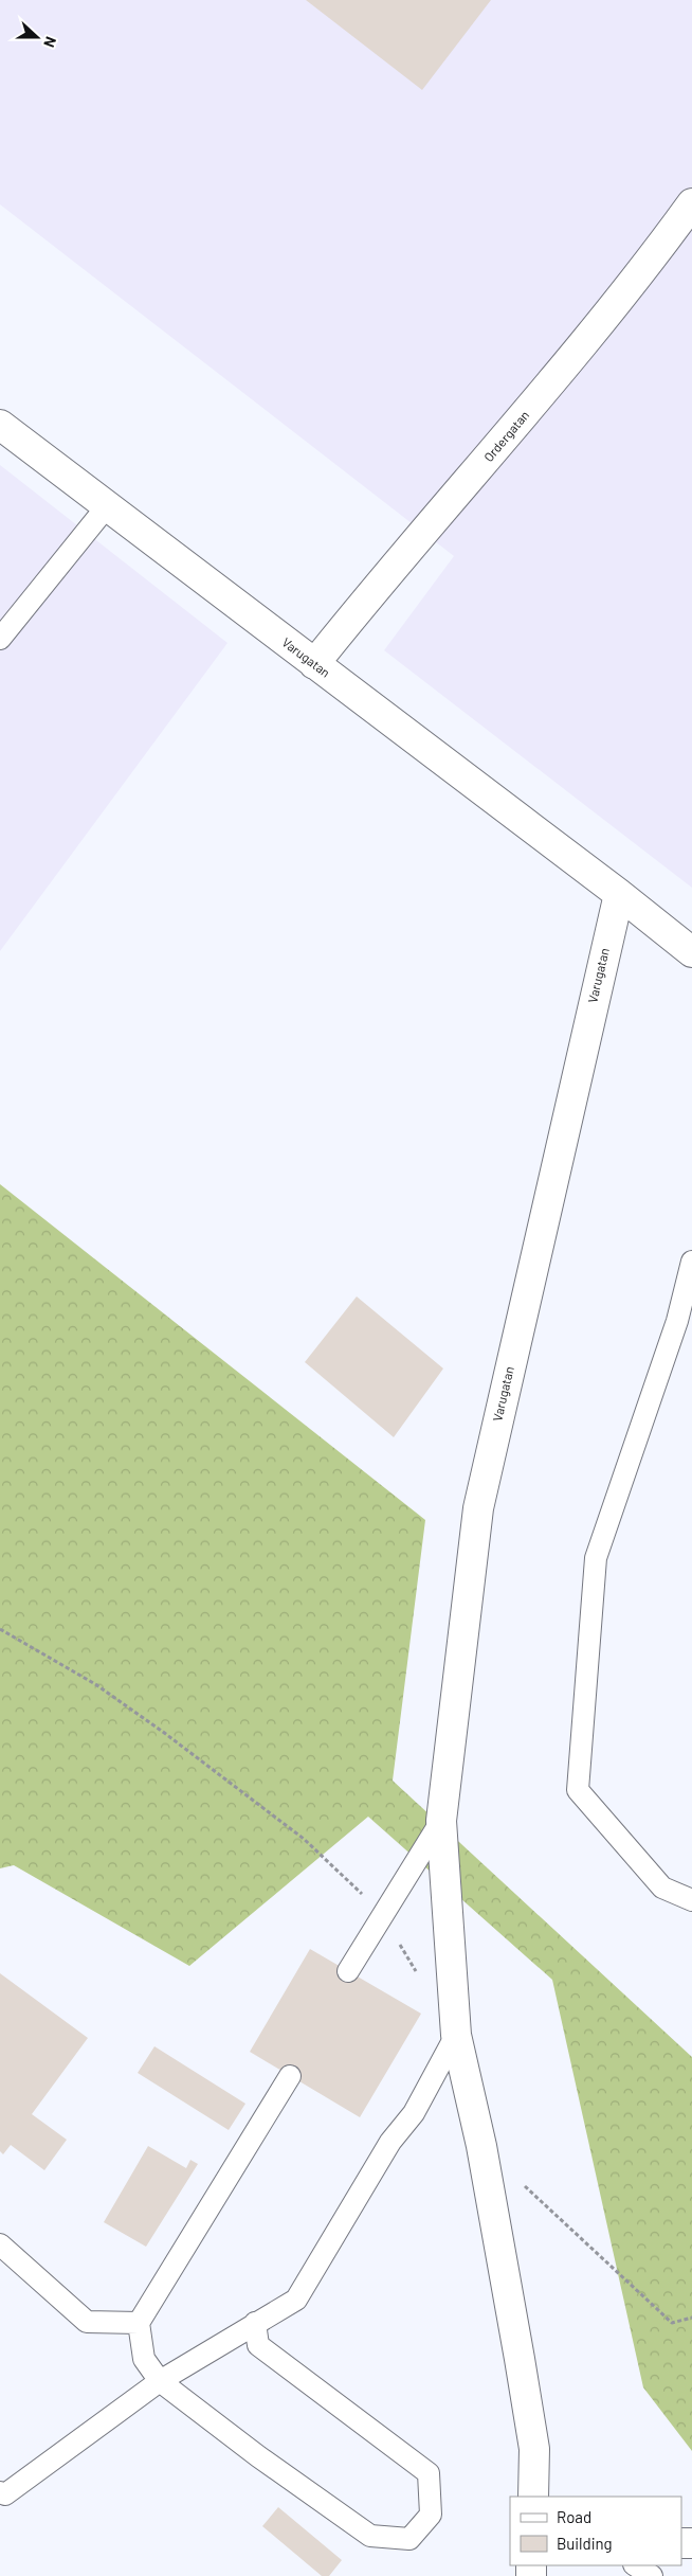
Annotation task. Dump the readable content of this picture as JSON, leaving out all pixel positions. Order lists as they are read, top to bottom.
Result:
{
  "streets": {
    "street": ["Ordergatan", "Varugatan"]
  },
  "crossings": [
    ["Ordergatan", "Varugatan"]
  ],
  "legend": ["Road", "Building"],
  "north": "right"
}
